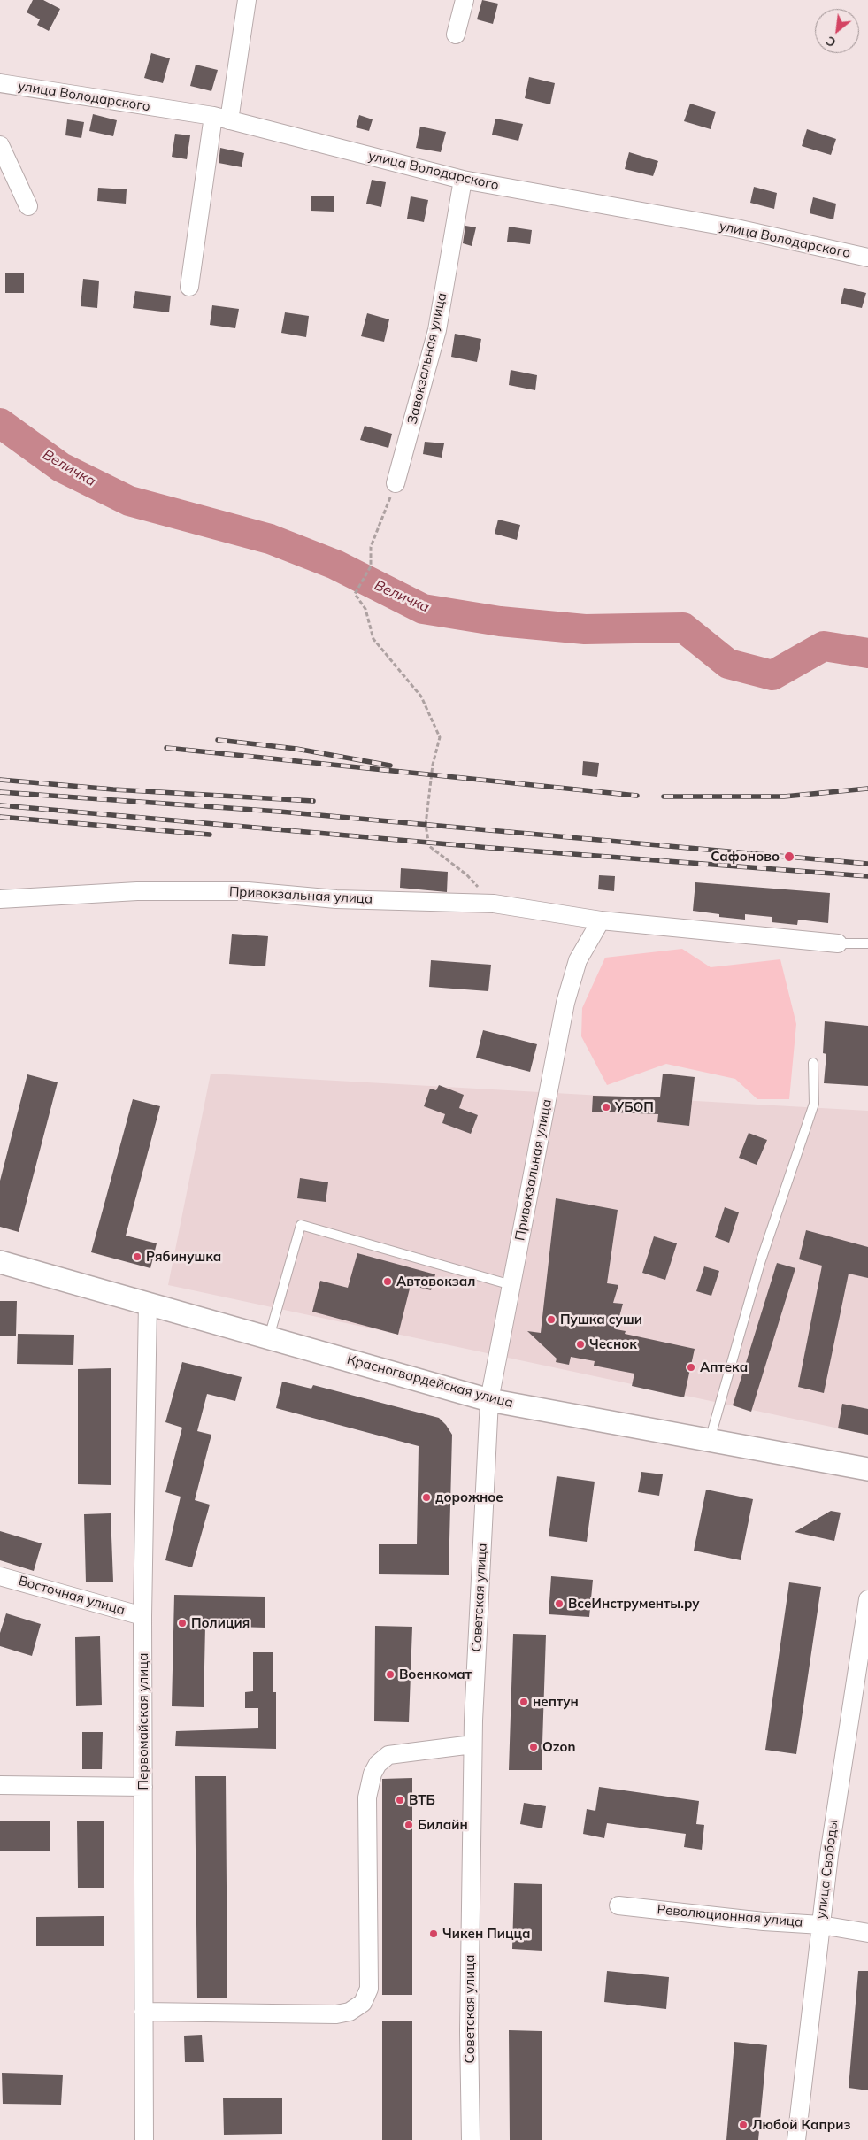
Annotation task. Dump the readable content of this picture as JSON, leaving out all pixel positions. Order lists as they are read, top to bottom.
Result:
{
  "streets": {
    "street": [
      "улица Володарского",
      "Завокзальная улица",
      "Привокзальная улица",
      "Красногвардейская улица",
      "Восточная улица",
      "Советская улица",
      "Первомайская улица",
      "улица Свободы",
      "Революционная улица"
    ]
  },
  "crossings": [
    ["улица Володарского", "Завокзальная улица"],
    ["Привокзальная улица", "Красногвардейская улица"],
    ["Привокзальная улица", "Советская улица"],
    ["Красногвардейская улица", "Советская улица"],
    ["Красногвардейская улица", "Первомайская улица"],
    ["Восточная улица", "Первомайская улица"],
    ["улица Свободы", "Революционная улица"]
  ],
  "water": ["Величка"],
  "places": [
    "Сафоново",
    "УБОП",
    "Рябинушка",
    "Автовокзал",
    "Пушка суши",
    "Чеснок",
    "Аптека",
    "дорожное",
    "ВсеИнструменты.ру",
    "Полиция",
    "Военкомат",
    "нептун",
    "Ozon",
    "ВТБ",
    "Билайн",
    "Чикен Пицца",
    "Любой Каприз"
  ],
  "north": "bottom left"
}
